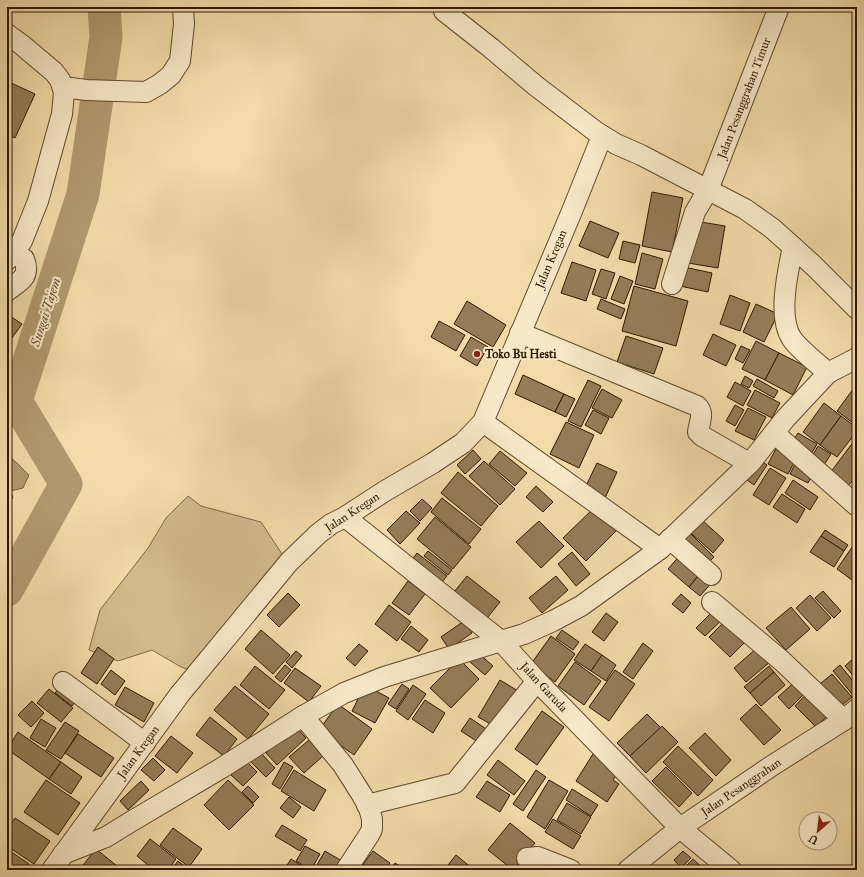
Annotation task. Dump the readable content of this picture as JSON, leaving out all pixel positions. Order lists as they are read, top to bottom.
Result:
{
  "streets": {
    "street": [
      "Jalan Pesanggrahan Timur",
      "Jalan Kregan",
      "Jalan Garuda",
      "Jalan Pesanggrahan"
    ]
  },
  "crossings": [
    ["Jalan Kregan", "Jalan Garuda"],
    ["Jalan Garuda", "Jalan Pesanggrahan"]
  ],
  "water": ["Sungai Tajem"],
  "places": ["Toko Bu Hesti"],
  "north": "bottom left"
}
